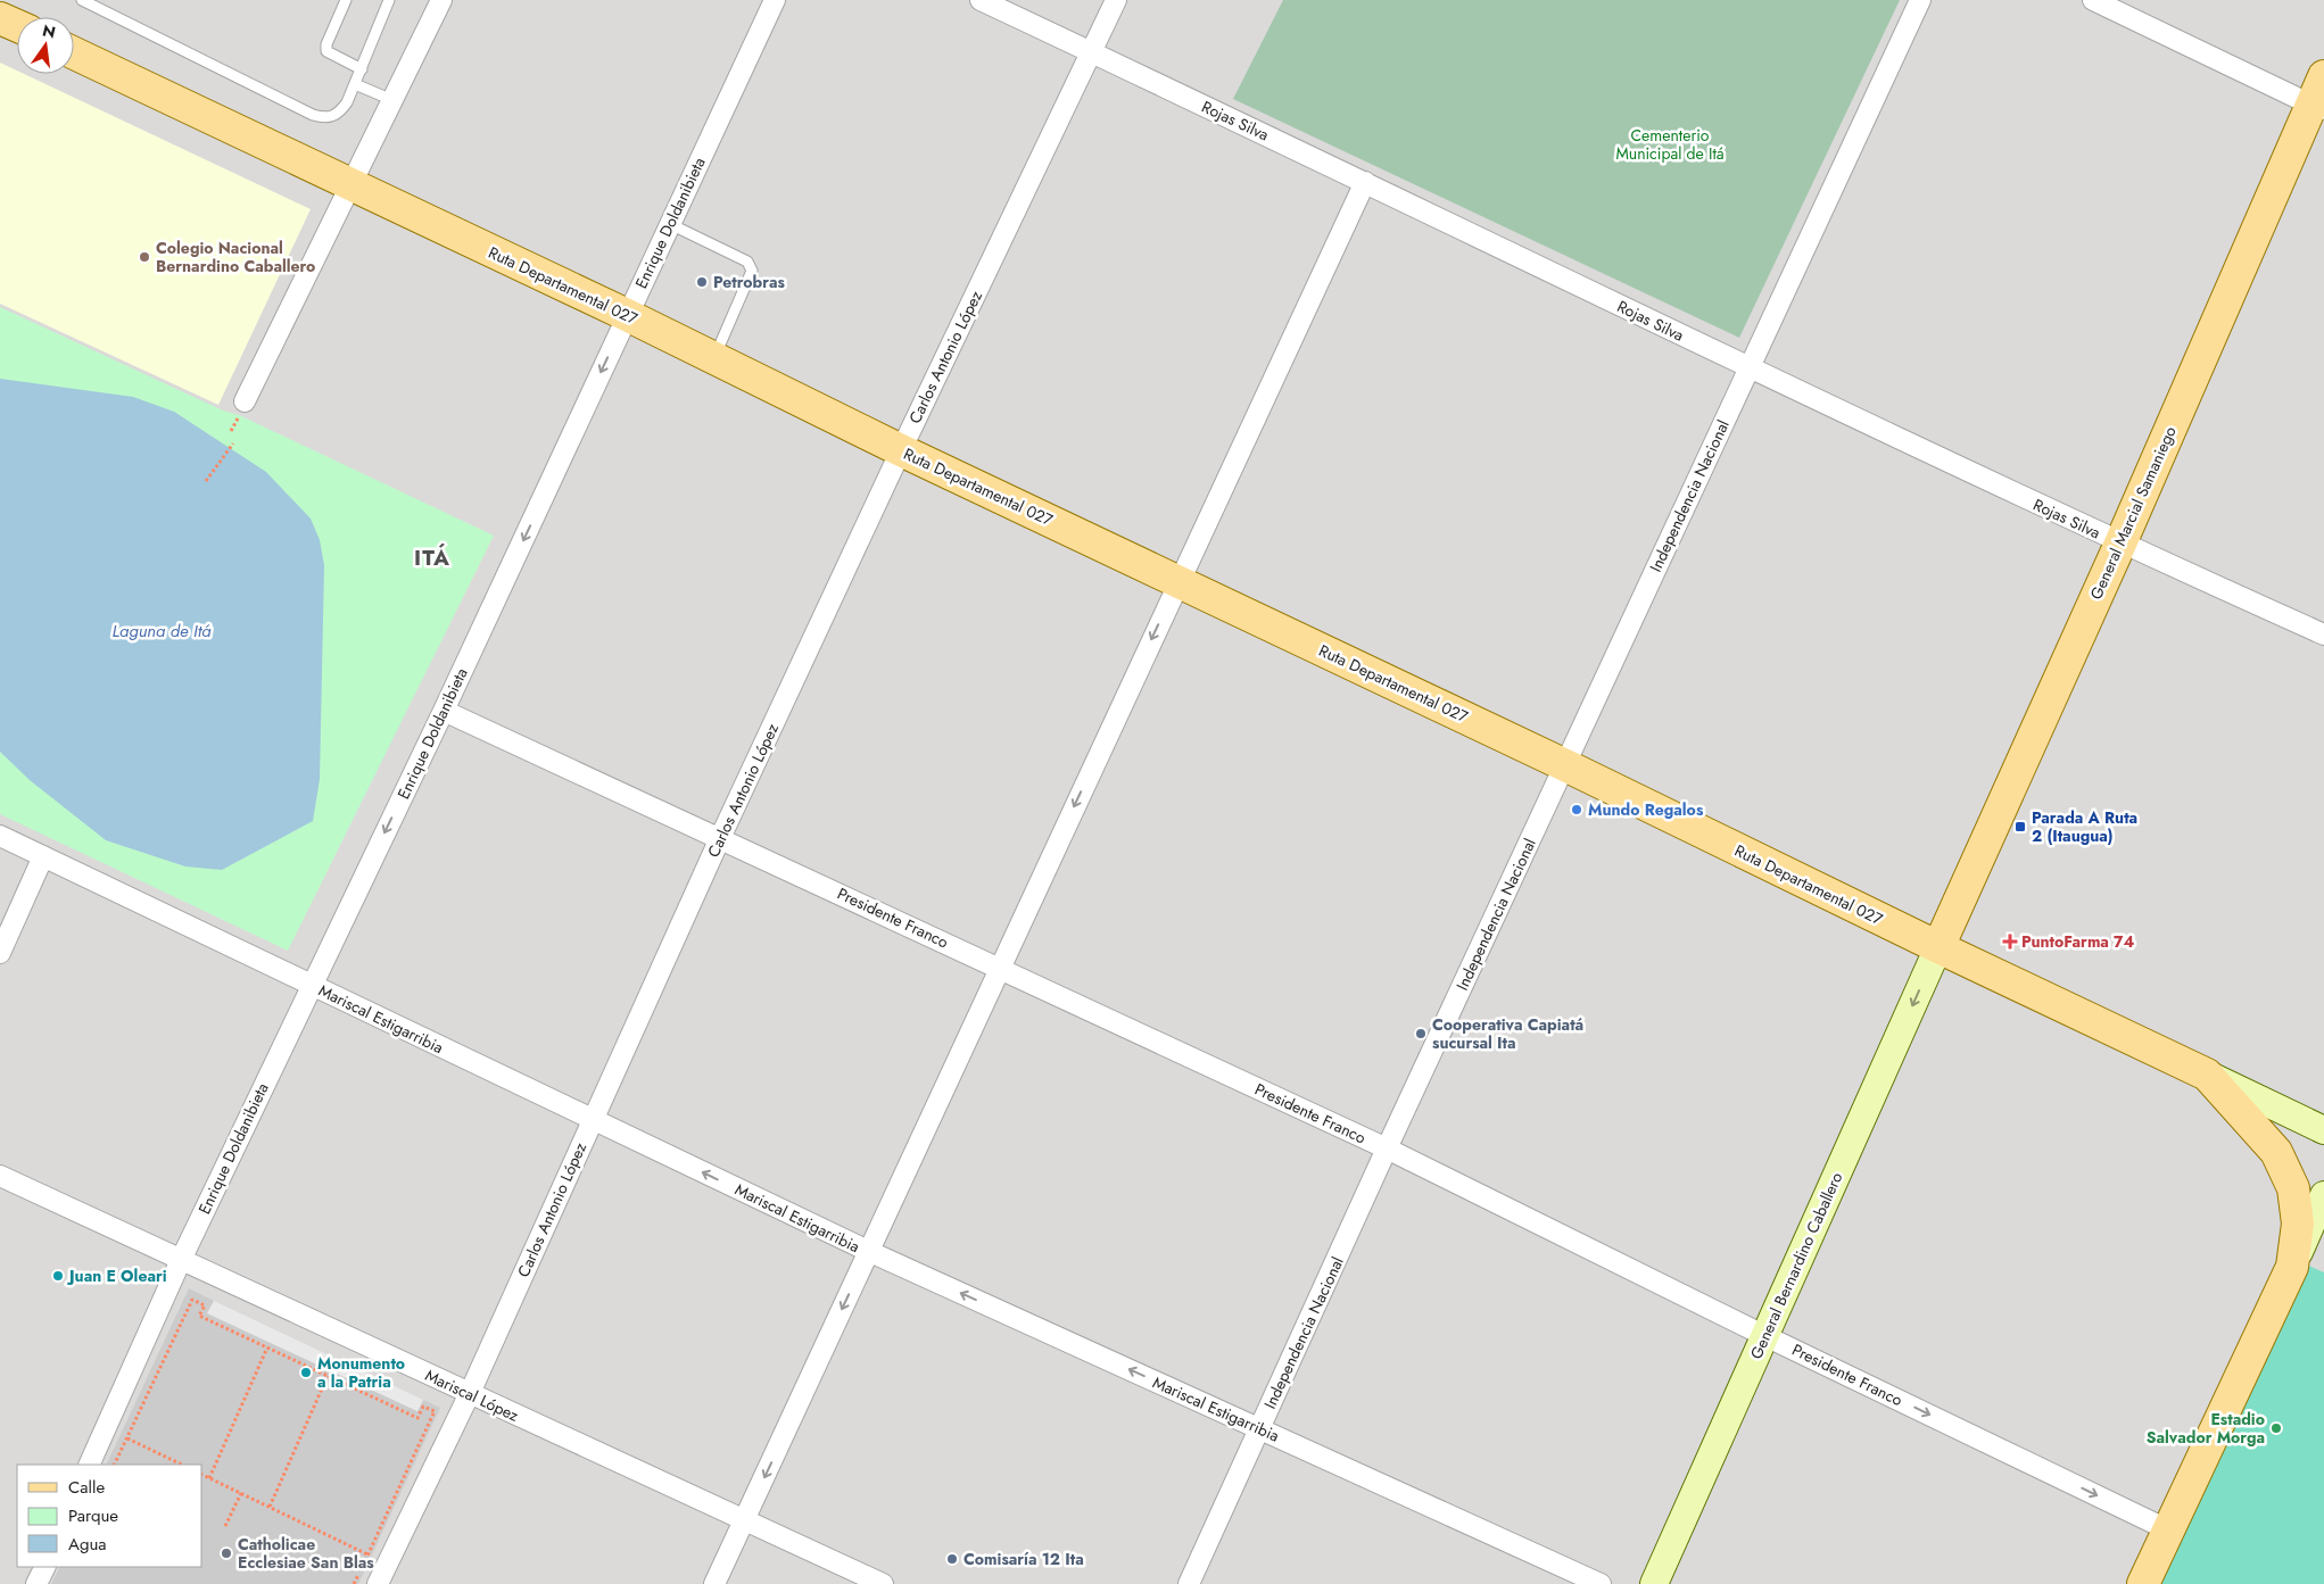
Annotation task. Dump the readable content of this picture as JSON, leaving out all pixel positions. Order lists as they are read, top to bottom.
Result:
{
  "streets": {
    "main road": ["Ruta Departamental 027", "General Marcial Samaniego"],
    "street": [
      "Rojas Silva",
      "Enrique Doldanibieta",
      "Carlos Antonio López",
      "Independencia Nacional",
      "Presidente Franco",
      "Mariscal Estigarribia",
      "General Bernardino Caballero",
      "Mariscal López"
    ]
  },
  "crossings": [
    ["Rojas Silva", "Carlos Antonio López"],
    ["Rojas Silva", "Independencia Nacional"],
    ["Rojas Silva", "General Marcial Samaniego"],
    ["Enrique Doldanibieta", "Ruta Departamental 027"],
    ["Enrique Doldanibieta", "Presidente Franco"],
    ["Enrique Doldanibieta", "Mariscal Estigarribia"],
    ["Enrique Doldanibieta", "Mariscal López"],
    ["Ruta Departamental 027", "Carlos Antonio López"],
    ["Ruta Departamental 027", "Independencia Nacional"],
    ["Ruta Departamental 027", "General Marcial Samaniego"],
    ["Ruta Departamental 027", "Presidente Franco"],
    ["Ruta Departamental 027", "General Bernardino Caballero"],
    ["Carlos Antonio López", "Presidente Franco"],
    ["Carlos Antonio López", "Mariscal Estigarribia"],
    ["Carlos Antonio López", "Mariscal López"],
    ["Independencia Nacional", "Presidente Franco"],
    ["Independencia Nacional", "Mariscal Estigarribia"],
    ["General Marcial Samaniego", "General Bernardino Caballero"],
    ["Presidente Franco", "General Bernardino Caballero"]
  ],
  "one_way": ["Enrique Doldanibieta", "Mariscal Estigarribia", "General Bernardino Caballero"],
  "districts": ["ITÁ"],
  "water": ["Laguna de Itá"],
  "parks": ["Cementerio Municipal de Itá"],
  "places": {
    "other": [
      "Colegio Nacional Bernardino Caballero",
      "Petrobras",
      "Mundo Regalos",
      "Cooperativa Capiatá sucursal Ita",
      "Juan E Oleari",
      "Monumento a la Patria",
      "Estadio Salvador Morga",
      "Catholicae Ecclesiae San Blas",
      "Comisaría 12 Ita"
    ],
    "transit": ["Parada A Ruta 2 (Itaugua)"],
    "health": ["PuntoFarma 74"]
  },
  "legend": ["Calle", "Parque", "Agua"],
  "north": "top"
}
